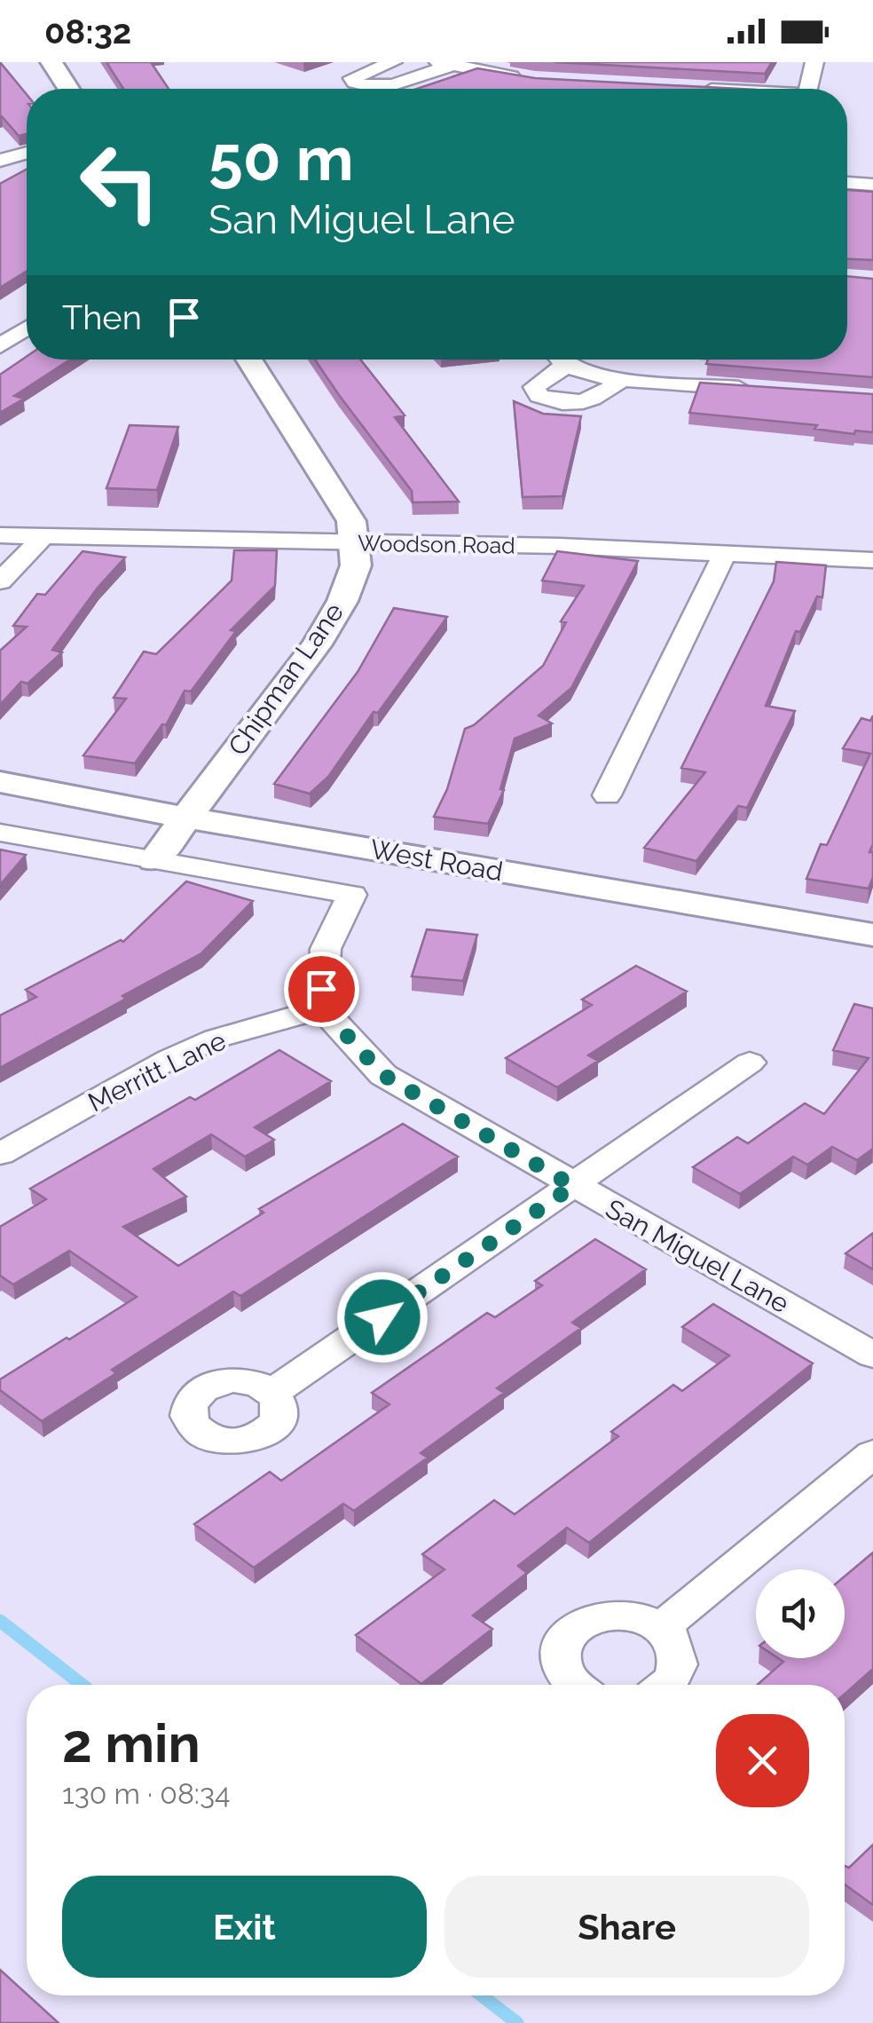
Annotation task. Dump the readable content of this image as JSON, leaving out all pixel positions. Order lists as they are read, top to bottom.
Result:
{
  "streets": {
    "street": [
      "Woodson Road",
      "Chipman Lane",
      "West Road",
      "Merritt Lane",
      "San Miguel Lane"
    ]
  },
  "crossings": [
    ["Woodson Road", "Chipman Lane"],
    ["Chipman Lane", "West Road"],
    ["West Road", "Merritt Lane"],
    ["West Road", "San Miguel Lane"],
    ["Merritt Lane", "San Miguel Lane"]
  ],
  "page": {
    "status": "08:32",
    "turn": ["50 m", "San Miguel Lane"],
    "then": "Then",
    "heading": ["2 min", "130 m · 08:34"],
    "buttons": ["Exit", "Share"]
  }
}
